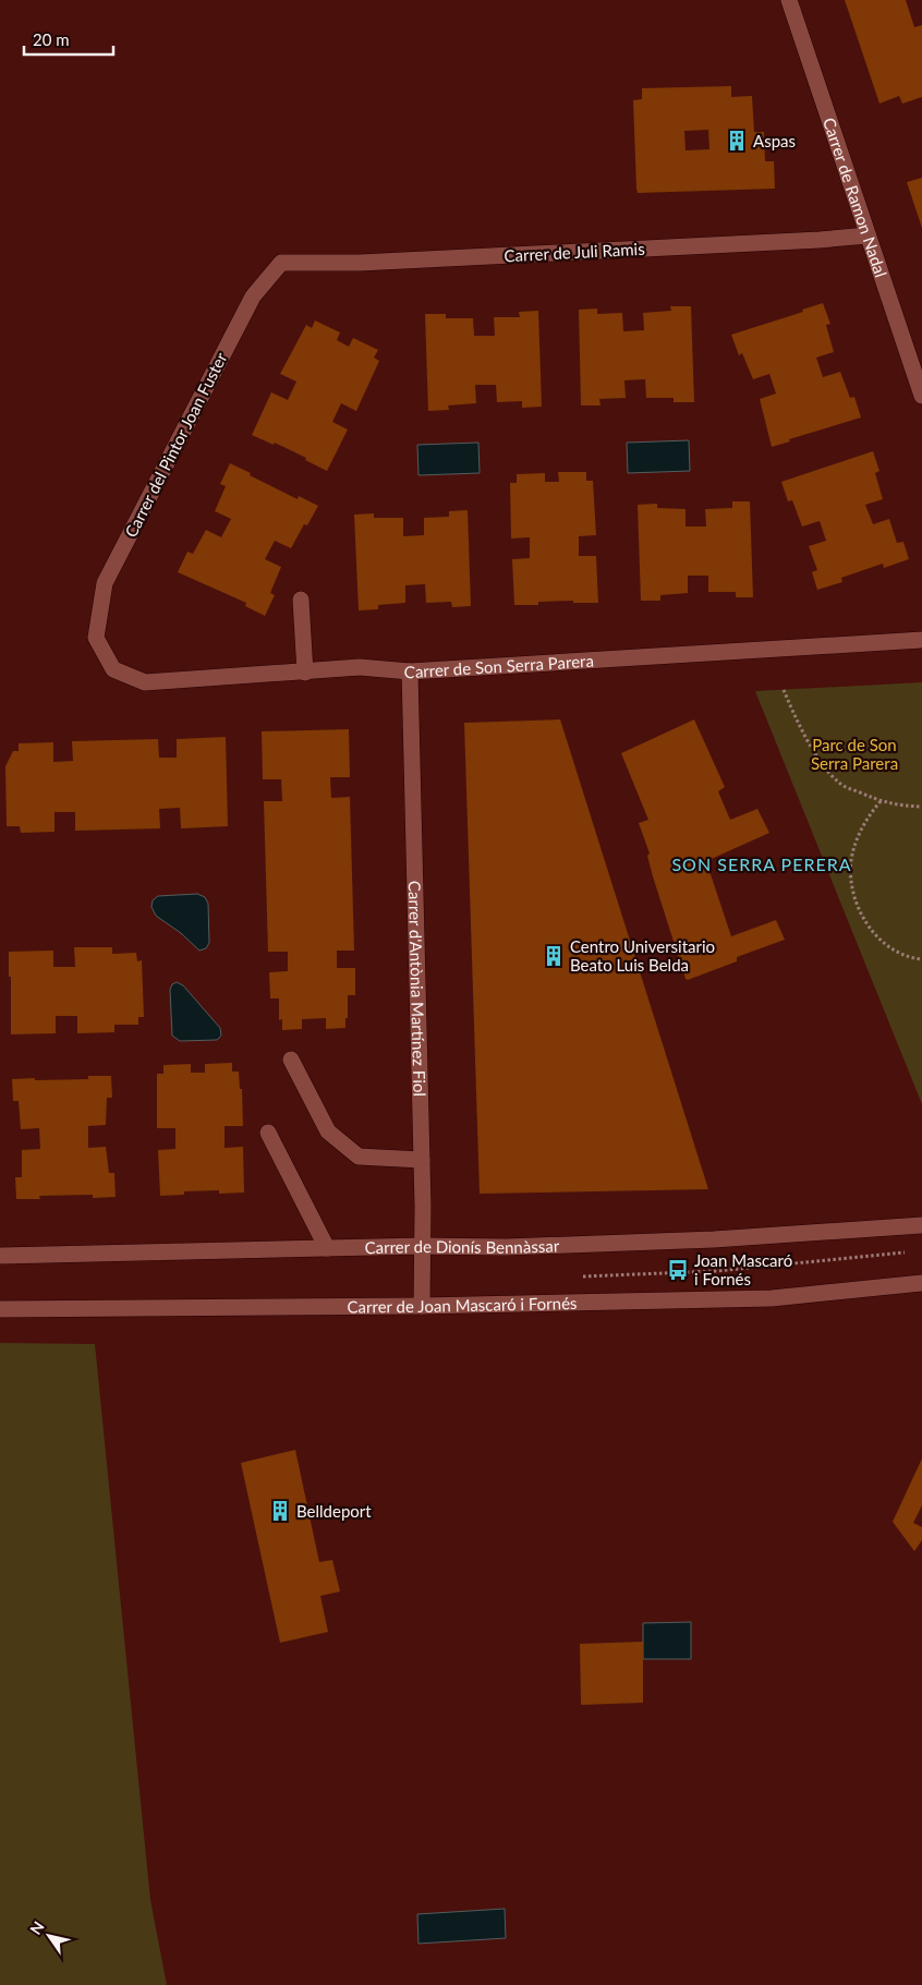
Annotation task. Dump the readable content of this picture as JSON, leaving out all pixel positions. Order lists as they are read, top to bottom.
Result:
{
  "streets": {
    "street": [
      "Carrer de Ramon Nadal",
      "Carrer de Juli Ramis",
      "Carrer del Pintor Joan Fuster",
      "Carrer de Son Serra Parera",
      "Carrer d'Antònia Martínez Fiol",
      "Carrer de Dionís Bennàssar",
      "Carrer de Joan Mascaró i Fornés"
    ]
  },
  "crossings": [
    ["Carrer de Ramon Nadal", "Carrer de Juli Ramis"],
    ["Carrer de Juli Ramis", "Carrer del Pintor Joan Fuster"],
    ["Carrer del Pintor Joan Fuster", "Carrer de Son Serra Parera"],
    ["Carrer de Son Serra Parera", "Carrer d'Antònia Martínez Fiol"],
    ["Carrer d'Antònia Martínez Fiol", "Carrer de Dionís Bennàssar"],
    ["Carrer d'Antònia Martínez Fiol", "Carrer de Joan Mascaró i Fornés"]
  ],
  "districts": ["SON SERRA PERERA"],
  "parks": ["Parc de Son Serra Parera"],
  "places": {
    "building": ["Aspas", "Centro Universitario Beato Luis Belda", "Belldeport"],
    "bus stop": ["Joan Mascaró i Fornés"]
  },
  "scale_bar": "20 m",
  "north": "top left"
}
